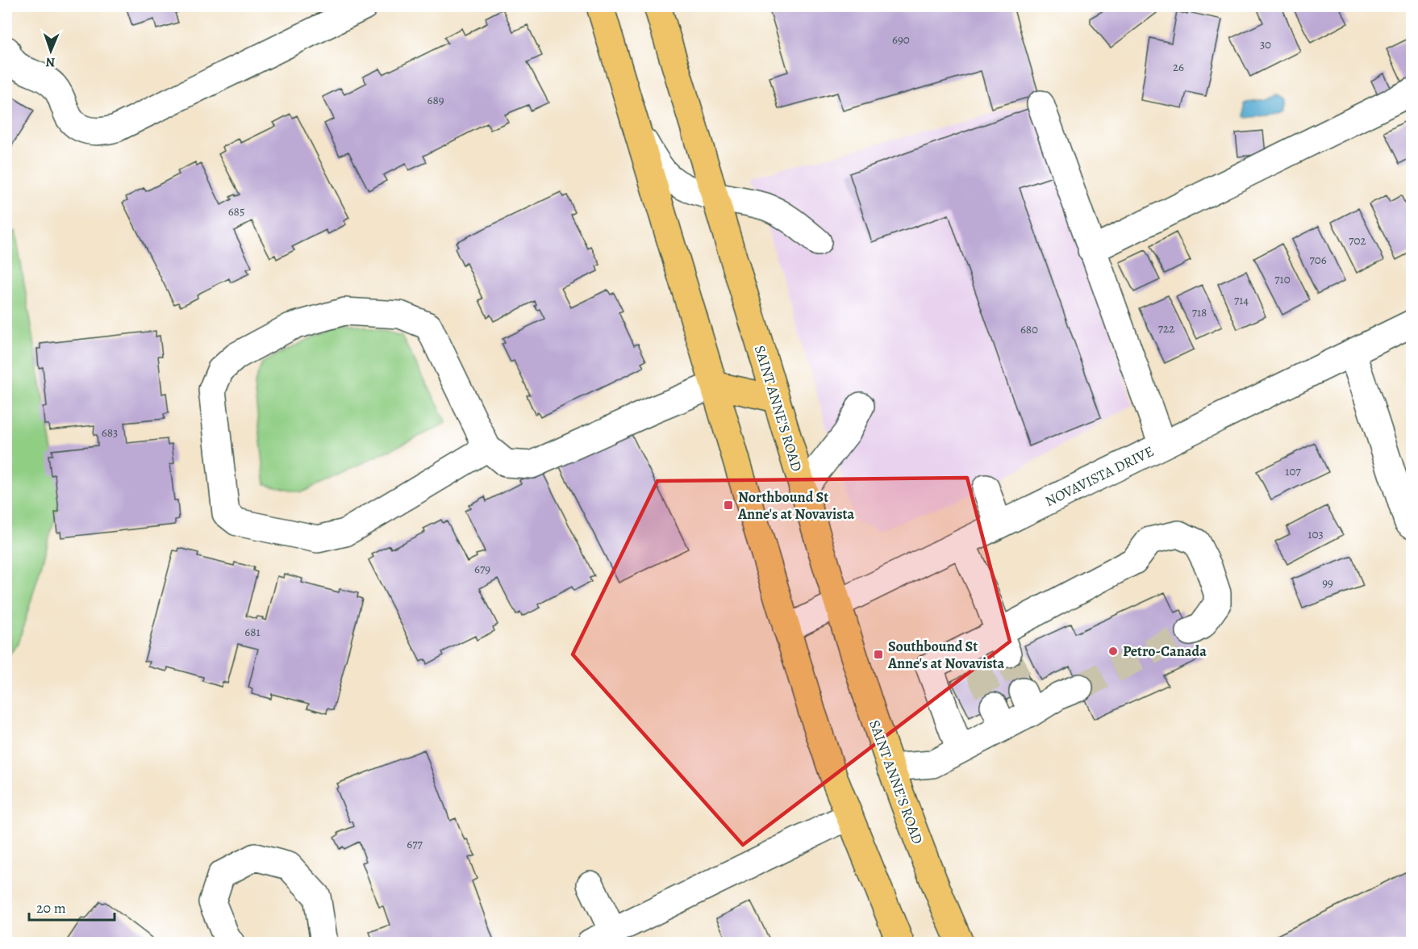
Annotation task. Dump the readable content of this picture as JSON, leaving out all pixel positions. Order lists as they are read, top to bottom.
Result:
{
  "streets": {
    "main road": ["SAINT ANNE'S ROAD"],
    "street": ["NOVAVISTA DRIVE"]
  },
  "crossings": [
    ["SAINT ANNE'S ROAD", "NOVAVISTA DRIVE"]
  ],
  "places": {
    "transit": ["Northbound St Anne's at Novavista", "Southbound St Anne's at Novavista"],
    "other": ["Petro-Canada"]
  },
  "house_numbers": [
    "690",
    "30",
    "26",
    "689",
    "685",
    "702",
    "706",
    "710",
    "714",
    "718",
    "722",
    "680",
    "683",
    "107",
    "103",
    "679",
    "99",
    "681",
    "677"
  ],
  "scale_bar": "20 m",
  "north": "bottom"
}
